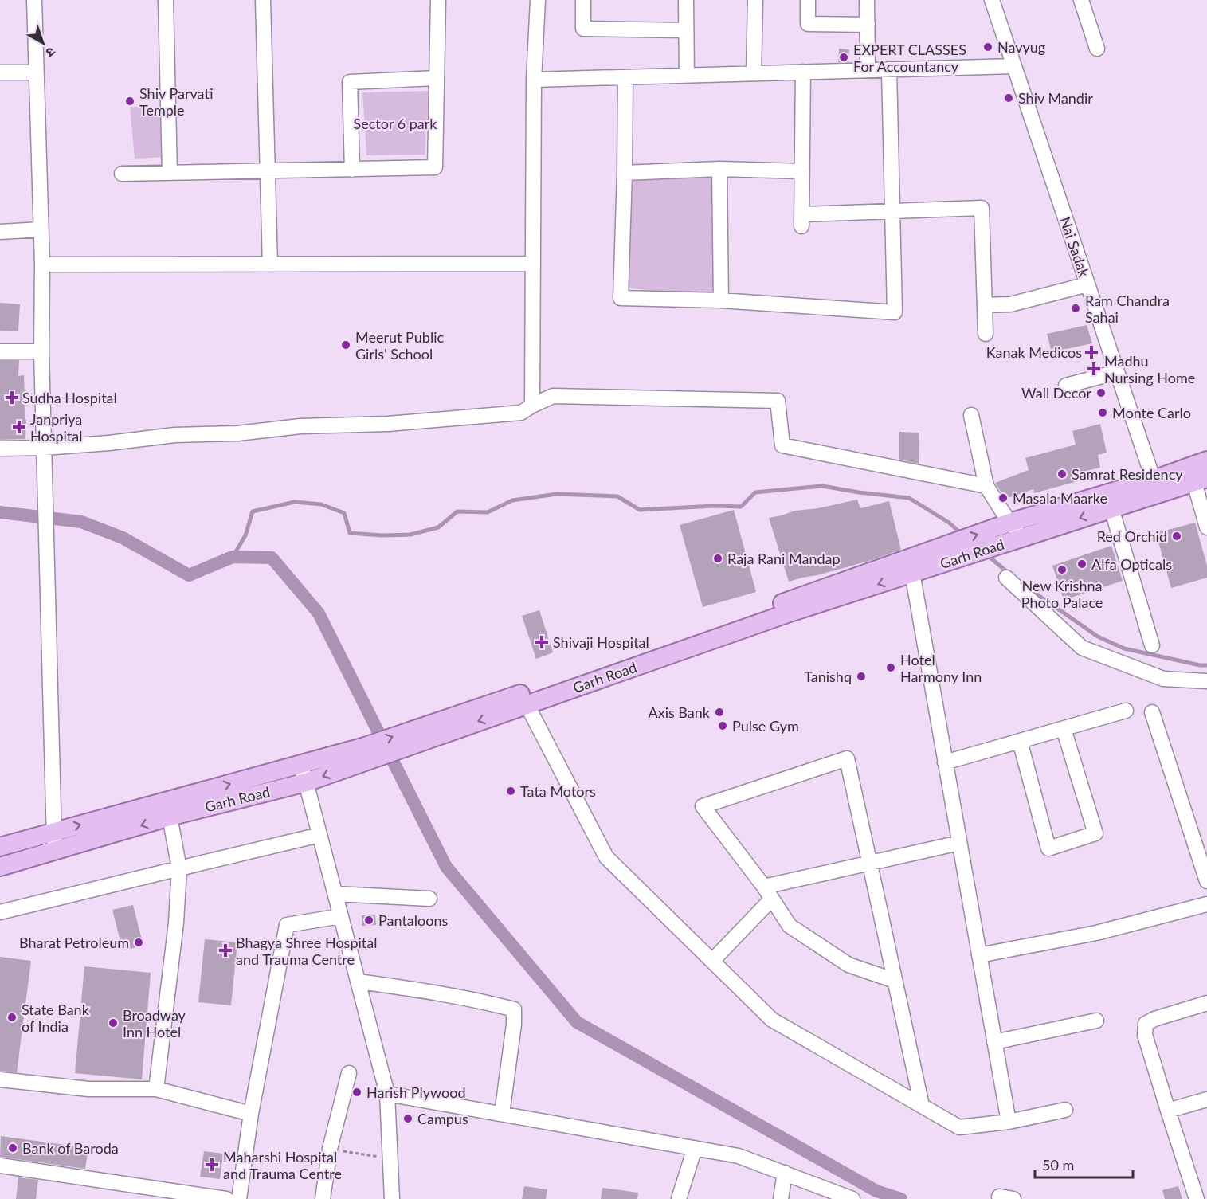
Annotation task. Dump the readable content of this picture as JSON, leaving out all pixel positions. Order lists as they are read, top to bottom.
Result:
{
  "streets": {
    "main road": ["Garh Road"],
    "street": ["Nai Sadak"]
  },
  "crossings": [
    ["Nai Sadak", "Garh Road"]
  ],
  "parks": ["Sector 6 park"],
  "places": {
    "other": [
      "Navyug",
      "EXPERT CLASSES For Accountancy",
      "Shiv Mandir",
      "Shiv Parvati Temple",
      "Ram Chandra Sahai",
      "Meerut Public Girls' School",
      "Wall Decor",
      "Monte Carlo",
      "Samrat Residency",
      "Masala Maarke",
      "Red Orchid",
      "Raja Rani Mandap",
      "Alfa Opticals",
      "New Krishna Photo Palace",
      "Hotel Harmony Inn",
      "Tanishq",
      "Axis Bank",
      "Pulse Gym",
      "Tata Motors",
      "Pantaloons",
      "Bharat Petroleum",
      "State Bank of India",
      "Broadway Inn Hotel",
      "Harish Plywood",
      "Campus",
      "Bank of Baroda"
    ],
    "health": [
      "Kanak Medicos",
      "Madhu Nursing Home",
      "Sudha Hospital",
      "Janpriya Hospital",
      "Shivaji Hospital",
      "Bhagya Shree Hospital and Trauma Centre",
      "Maharshi Hospital and Trauma Centre"
    ]
  },
  "scale_bar": "50 m",
  "north": "bottom right"
}
